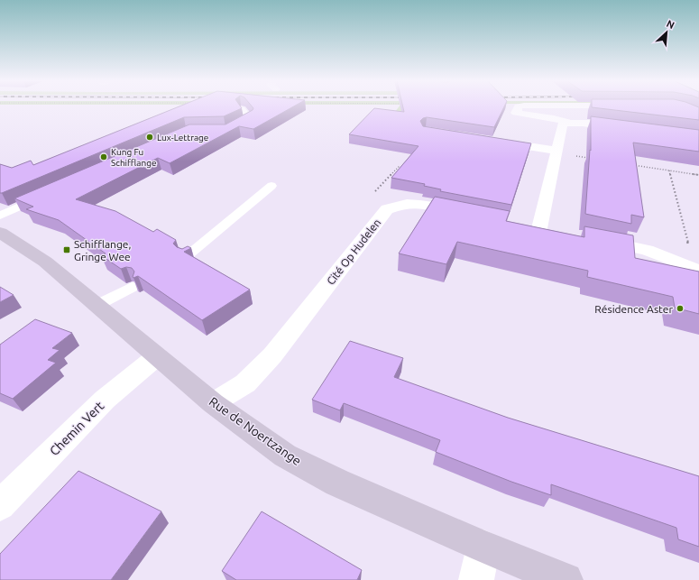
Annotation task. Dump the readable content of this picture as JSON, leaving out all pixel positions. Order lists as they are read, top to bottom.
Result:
{
  "streets": {
    "main road": ["Rue de Noertzange"],
    "street": ["Cité Op Hudelen", "Chemin Vert"]
  },
  "crossings": [
    ["Cité Op Hudelen", "Rue de Noertzange"],
    ["Chemin Vert", "Rue de Noertzange"]
  ],
  "places": {
    "other": ["Lux-Lettrage", "Kung Fu Schifflange", "Résidence Aster"],
    "transit": ["Schifflange, Gringe Wee"]
  },
  "north": "top right"
}
